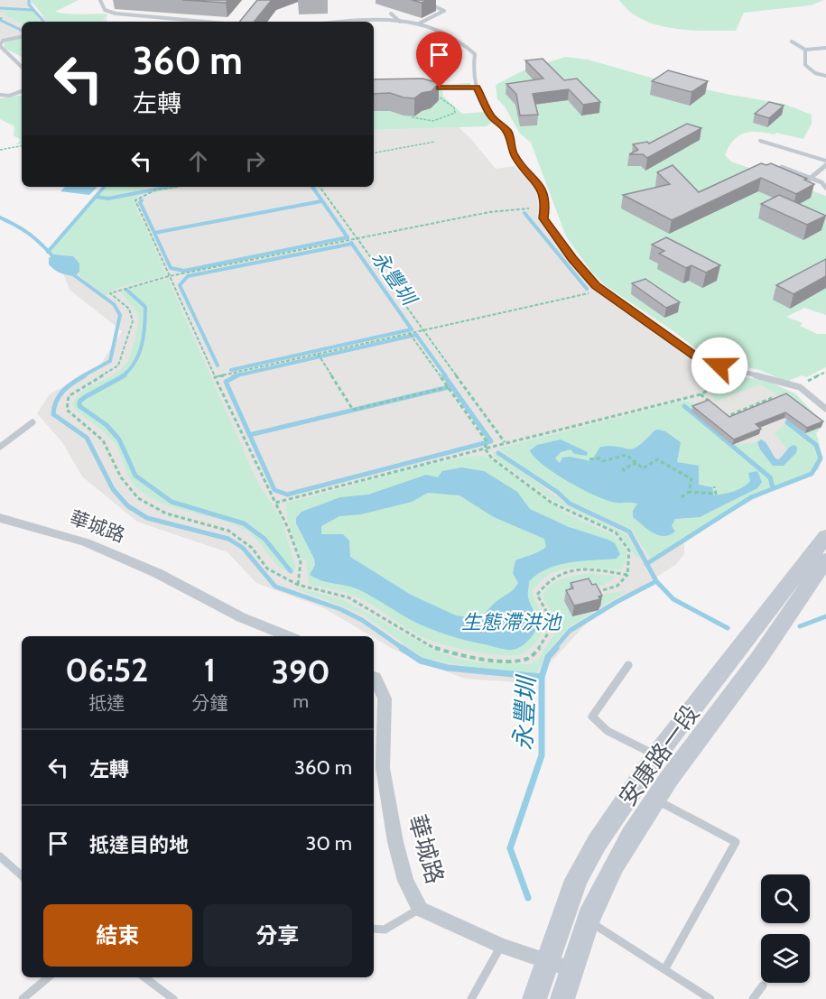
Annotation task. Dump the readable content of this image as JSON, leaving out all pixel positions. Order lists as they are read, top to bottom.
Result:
{
  "streets": {
    "main road": ["安康路一段"],
    "street": ["華城路"]
  },
  "crossings": [
    ["華城路", "安康路一段"]
  ],
  "water": ["永豐圳", "生態滯洪池"],
  "page": {
    "turn": ["360 m", "左轉"],
    "eta": [
      "06:52",
      "抵達",
      "1",
      "分鐘",
      "390",
      "m"
    ],
    "list": [
      {
        "name": "左轉",
        "value": "360 m"
      },
      {
        "name": "抵達目的地",
        "value": "30 m"
      }
    ],
    "buttons": ["結束", "分享"]
  }
}
